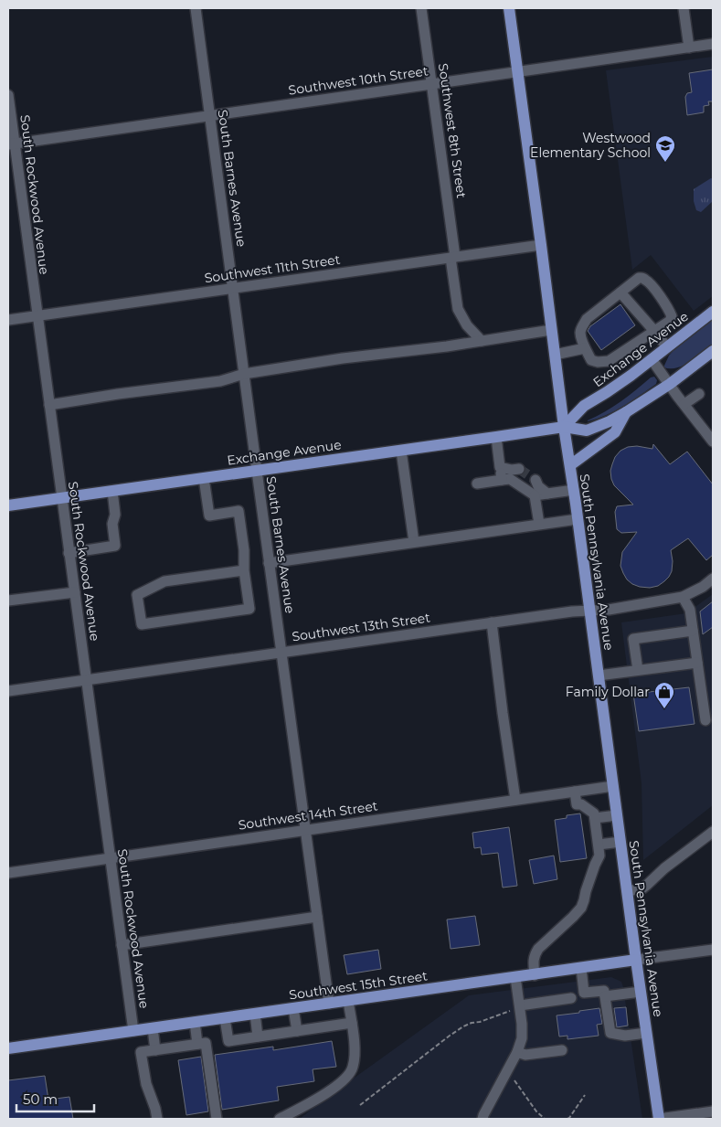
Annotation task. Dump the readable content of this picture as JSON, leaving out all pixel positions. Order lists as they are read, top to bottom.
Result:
{
  "streets": {
    "main road": ["Exchange Avenue", "South Pennsylvania Avenue", "Southwest 15th Street"],
    "street": [
      "Southwest 10th Street",
      "Southwest 8th Street",
      "South Barnes Avenue",
      "South Rockwood Avenue",
      "Southwest 11th Street",
      "Southwest 13th Street",
      "Southwest 14th Street"
    ]
  },
  "crossings": [
    ["Southwest 10th Street", "Southwest 8th Street"],
    ["Southwest 10th Street", "South Barnes Avenue"],
    ["Southwest 10th Street", "South Rockwood Avenue"],
    ["Southwest 10th Street", "South Pennsylvania Avenue"],
    ["Southwest 8th Street", "Southwest 11th Street"],
    ["South Barnes Avenue", "Southwest 11th Street"],
    ["South Barnes Avenue", "Exchange Avenue"],
    ["South Barnes Avenue", "Southwest 13th Street"],
    ["South Barnes Avenue", "Southwest 14th Street"],
    ["South Barnes Avenue", "Southwest 15th Street"],
    ["South Rockwood Avenue", "Southwest 11th Street"],
    ["South Rockwood Avenue", "Exchange Avenue"],
    ["South Rockwood Avenue", "Southwest 13th Street"],
    ["South Rockwood Avenue", "Southwest 14th Street"],
    ["South Rockwood Avenue", "Southwest 15th Street"],
    ["Southwest 11th Street", "South Pennsylvania Avenue"],
    ["Exchange Avenue", "South Pennsylvania Avenue"],
    ["South Pennsylvania Avenue", "Southwest 13th Street"],
    ["South Pennsylvania Avenue", "Southwest 14th Street"],
    ["South Pennsylvania Avenue", "Southwest 15th Street"]
  ],
  "places": {
    "school or university": ["Westwood Elementary School"],
    "shop": ["Family Dollar"]
  },
  "scale_bar": "50 m"
}
